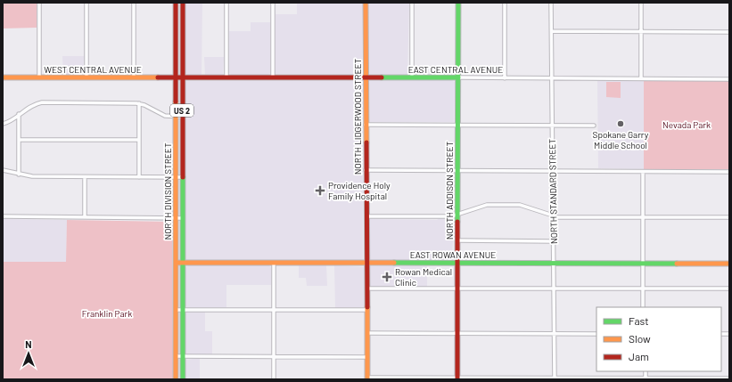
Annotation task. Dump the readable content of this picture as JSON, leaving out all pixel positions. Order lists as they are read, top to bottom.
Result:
{
  "streets": {
    "street": [
      "WEST CENTRAL AVENUE",
      "EAST CENTRAL AVENUE",
      "US 2",
      "NORTH LIDGERWOOD STREET",
      "NORTH ADDISON STREET",
      "NORTH DIVISION STREET",
      "NORTH STANDARD STREET",
      "EAST ROWAN AVENUE"
    ]
  },
  "crossings": [
    ["WEST CENTRAL AVENUE", "EAST CENTRAL AVENUE"],
    ["WEST CENTRAL AVENUE", "NORTH DIVISION STREET"],
    ["EAST CENTRAL AVENUE", "NORTH LIDGERWOOD STREET"],
    ["EAST CENTRAL AVENUE", "NORTH ADDISON STREET"],
    ["EAST CENTRAL AVENUE", "NORTH DIVISION STREET"],
    ["EAST CENTRAL AVENUE", "NORTH STANDARD STREET"],
    ["NORTH LIDGERWOOD STREET", "EAST ROWAN AVENUE"],
    ["NORTH ADDISON STREET", "EAST ROWAN AVENUE"],
    ["NORTH DIVISION STREET", "EAST ROWAN AVENUE"],
    ["NORTH STANDARD STREET", "EAST ROWAN AVENUE"]
  ],
  "parks": ["Nevada Park", "Franklin Park"],
  "places": {
    "other": ["Spokane Garry Middle School"],
    "health": ["Providence Holy Family Hospital", "Rowan Medical Clinic"]
  },
  "legend": ["Fast", "Slow", "Jam"],
  "north": "top"
}
